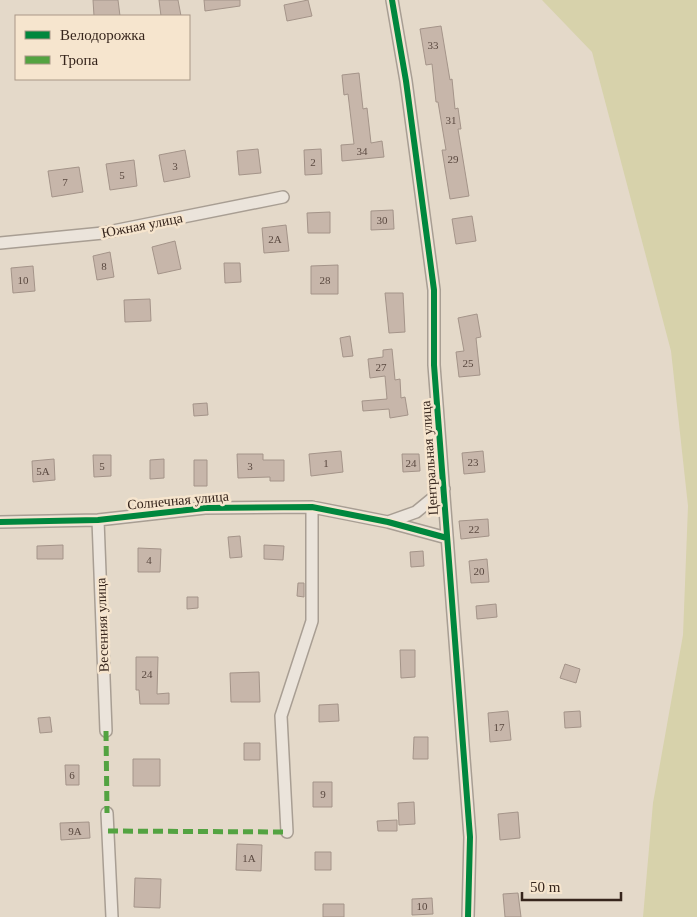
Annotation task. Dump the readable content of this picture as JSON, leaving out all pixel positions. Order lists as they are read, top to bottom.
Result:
{
  "streets": {
    "street": [
      "Южная улица",
      "Центральная улица",
      "Солнечная улица",
      "Весенняя улица"
    ]
  },
  "crossings": [
    ["Центральная улица", "Солнечная улица"],
    ["Солнечная улица", "Весенняя улица"]
  ],
  "house_numbers": [
    "33",
    "31",
    "34",
    "29",
    "2",
    "3",
    "5",
    "7",
    "30",
    "2А",
    "8",
    "10",
    "28",
    "25",
    "27",
    "23",
    "1",
    "24",
    "5",
    "3",
    "5А",
    "22",
    "4",
    "20",
    "24",
    "17",
    "6",
    "9",
    "9А",
    "1А",
    "10"
  ],
  "legend": ["Велодорожка", "Тропа"],
  "scale_bar": "50 m"
}
